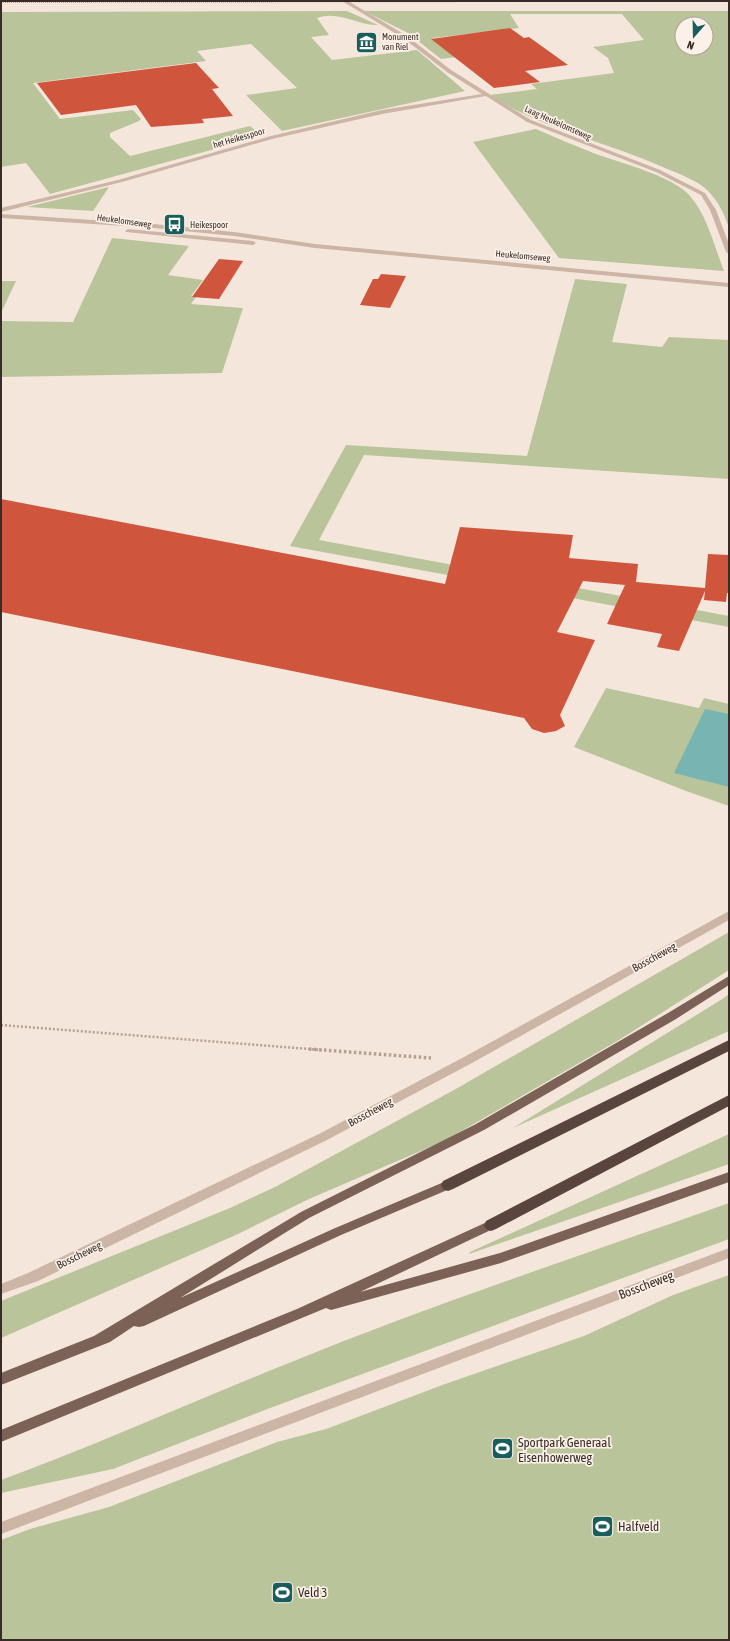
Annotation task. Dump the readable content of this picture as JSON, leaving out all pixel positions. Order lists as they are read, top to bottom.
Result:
{
  "streets": {
    "street": [
      "Laag Heukelomseweg",
      "het Heikesspoor",
      "Heukelomseweg",
      "Bosscheweg"
    ]
  },
  "crossings": [
    ["Laag Heukelomseweg", "het Heikesspoor"]
  ],
  "places": {
    "museum": ["Monument van Riel"],
    "bus stop": ["Heikespoor"],
    "sports": ["Sportpark Generaal Eisenhowerweg", "Halfveld", "Veld 3"]
  },
  "north": "bottom"
}
